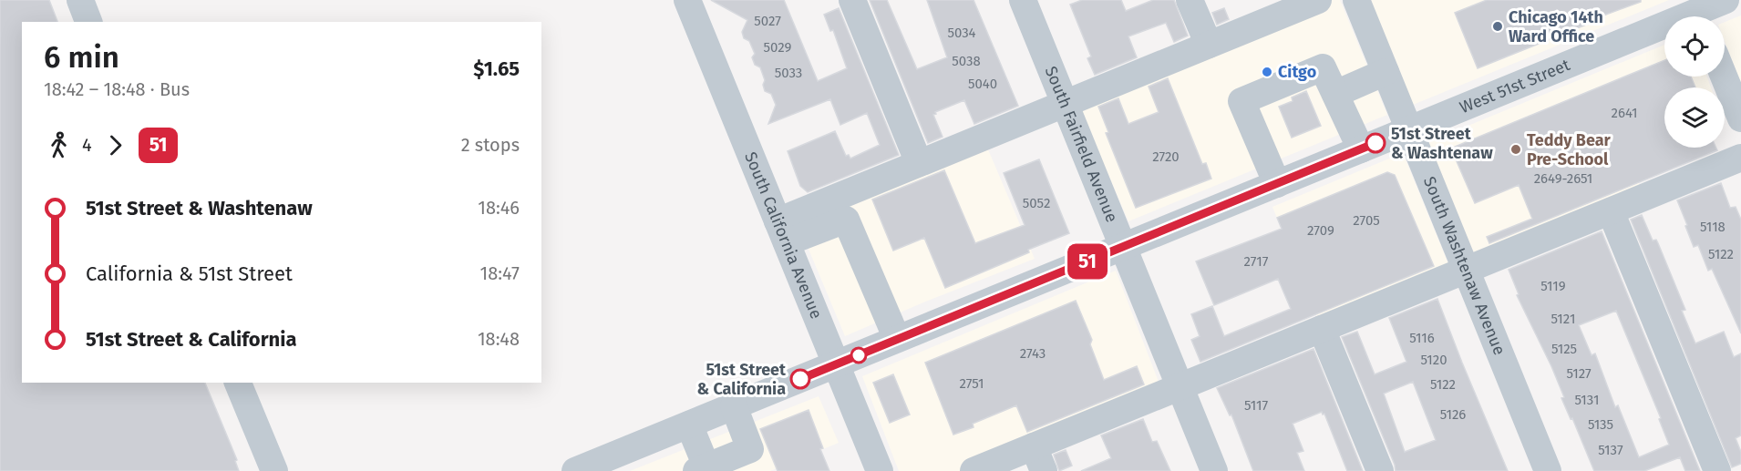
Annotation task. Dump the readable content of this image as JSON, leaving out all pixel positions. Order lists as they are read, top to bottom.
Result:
{
  "streets": {
    "street": [
      "West 51st Street",
      "South Fairfield Avenue",
      "South California Avenue",
      "South Washtenaw Avenue"
    ]
  },
  "crossings": [
    ["West 51st Street", "South Fairfield Avenue"],
    ["West 51st Street", "South California Avenue"],
    ["West 51st Street", "South Washtenaw Avenue"]
  ],
  "places": [
    "Chicago 14th Ward Office",
    "Citgo",
    "51st Street & Washtenaw",
    "Teddy Bear Pre-School",
    "51st Street & California"
  ],
  "lines": ["bus line 51"],
  "house_numbers": [
    "5027",
    "5034",
    "5029",
    "5038",
    "5033",
    "5040",
    "2641",
    "2720",
    "2649-2651",
    "5052",
    "2705",
    "5118",
    "2709",
    "5122",
    "2717",
    "5119",
    "5121",
    "5116",
    "5125",
    "2743",
    "5120",
    "5127",
    "2751",
    "5122",
    "5131",
    "5117",
    "5126",
    "5135",
    "5137"
  ],
  "page": {
    "on_map": "51",
    "heading": ["6 min", "18:42 – 18:48 · Bus", "$1.65"],
    "legs": ["4", "51", "2 stops"],
    "list": [
      {
        "name": "51st Street & Washtenaw",
        "value": "18:46"
      },
      {
        "name": "California & 51st Street",
        "value": "18:47"
      },
      {
        "name": "51st Street & California",
        "value": "18:48"
      }
    ]
  }
}
